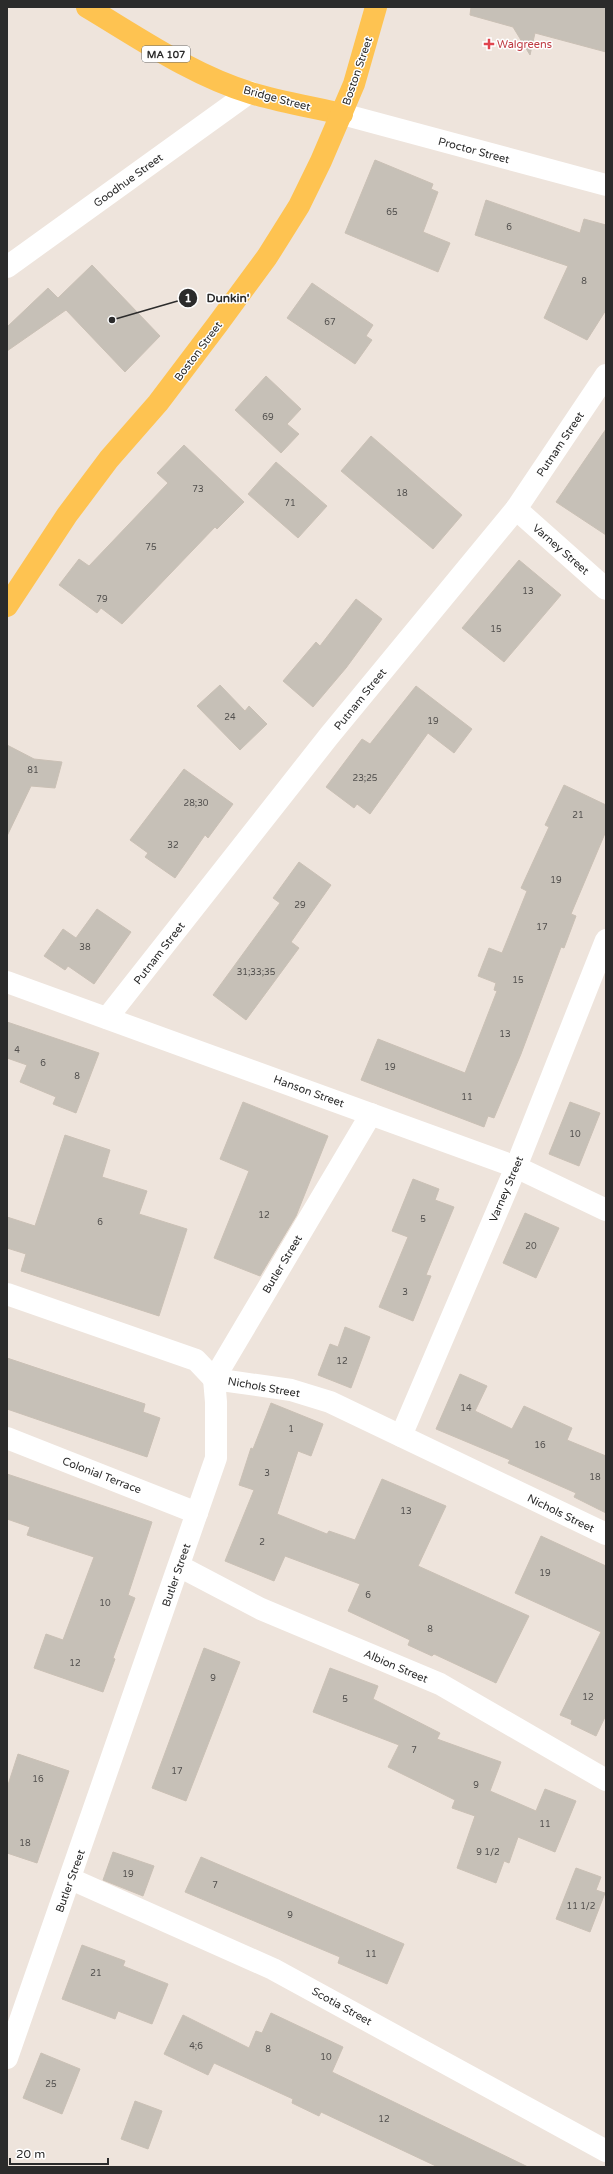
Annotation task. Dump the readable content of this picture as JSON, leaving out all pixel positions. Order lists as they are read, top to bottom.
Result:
{
  "streets": {
    "main road": ["MA 107", "Boston Street", "Bridge Street"],
    "street": [
      "Proctor Street",
      "Goodhue Street",
      "Putnam Street",
      "Varney Street",
      "Hanson Street",
      "Butler Street",
      "Nichols Street",
      "Colonial Terrace",
      "Albion Street",
      "Scotia Street"
    ]
  },
  "crossings": [
    ["Boston Street", "Bridge Street"],
    ["Boston Street", "Proctor Street"],
    ["Bridge Street", "Proctor Street"],
    ["Bridge Street", "Goodhue Street"],
    ["Putnam Street", "Varney Street"],
    ["Putnam Street", "Hanson Street"],
    ["Varney Street", "Hanson Street"],
    ["Varney Street", "Nichols Street"],
    ["Hanson Street", "Butler Street"],
    ["Butler Street", "Nichols Street"],
    ["Butler Street", "Colonial Terrace"],
    ["Butler Street", "Albion Street"],
    ["Butler Street", "Scotia Street"]
  ],
  "places": {
    "health": ["Walgreens"],
    "other": ["Dunkin'"]
  },
  "house_numbers": [
    "65",
    "6",
    "8",
    "67",
    "69",
    "73",
    "18",
    "71",
    "75",
    "13",
    "79",
    "15",
    "24",
    "19",
    "81",
    "23;25",
    "28;30",
    "21",
    "32",
    "19",
    "29",
    "17",
    "38",
    "31;33;35",
    "15",
    "13",
    "4",
    "6",
    "19",
    "8",
    "11",
    "10",
    "12",
    "5",
    "6",
    "20",
    "3",
    "12",
    "14",
    "1",
    "16",
    "3",
    "18",
    "13",
    "2",
    "19",
    "6",
    "10",
    "8",
    "12",
    "9",
    "12",
    "5",
    "7",
    "17",
    "16",
    "9",
    "11",
    "18",
    "9 1/2",
    "19",
    "7",
    "11 1/2",
    "9",
    "11",
    "21",
    "4;6",
    "8",
    "10",
    "25",
    "12"
  ],
  "scale_bar": "20 m"
}
